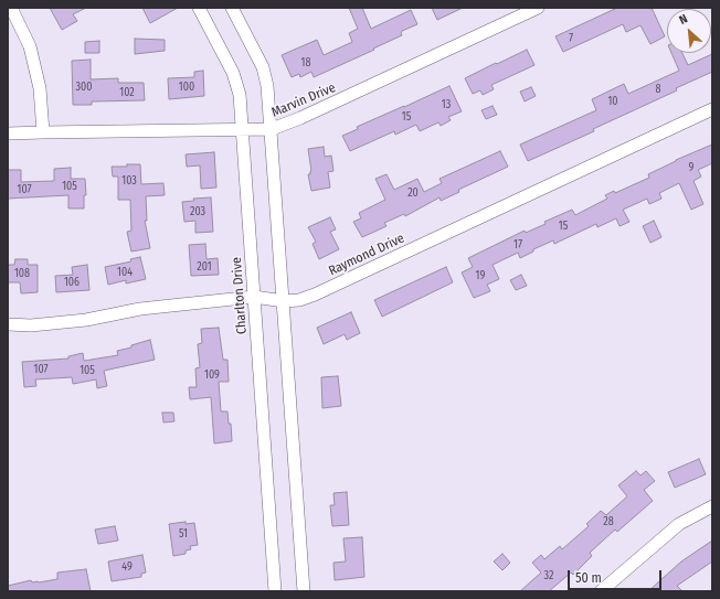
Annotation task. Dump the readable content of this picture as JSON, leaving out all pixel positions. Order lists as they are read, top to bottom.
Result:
{
  "streets": {
    "street": ["Marvin Drive", "Raymond Drive", "Charlton Drive"]
  },
  "crossings": [
    ["Marvin Drive", "Charlton Drive"],
    ["Raymond Drive", "Charlton Drive"]
  ],
  "house_numbers": [
    "7",
    "18",
    "300",
    "100",
    "8",
    "102",
    "10",
    "13",
    "15",
    "9",
    "103",
    "105",
    "107",
    "20",
    "203",
    "15",
    "17",
    "201",
    "104",
    "108",
    "19",
    "106",
    "107",
    "105",
    "109",
    "28",
    "51",
    "49",
    "32"
  ],
  "scale_bar": "50 m",
  "north": "top left"
}
